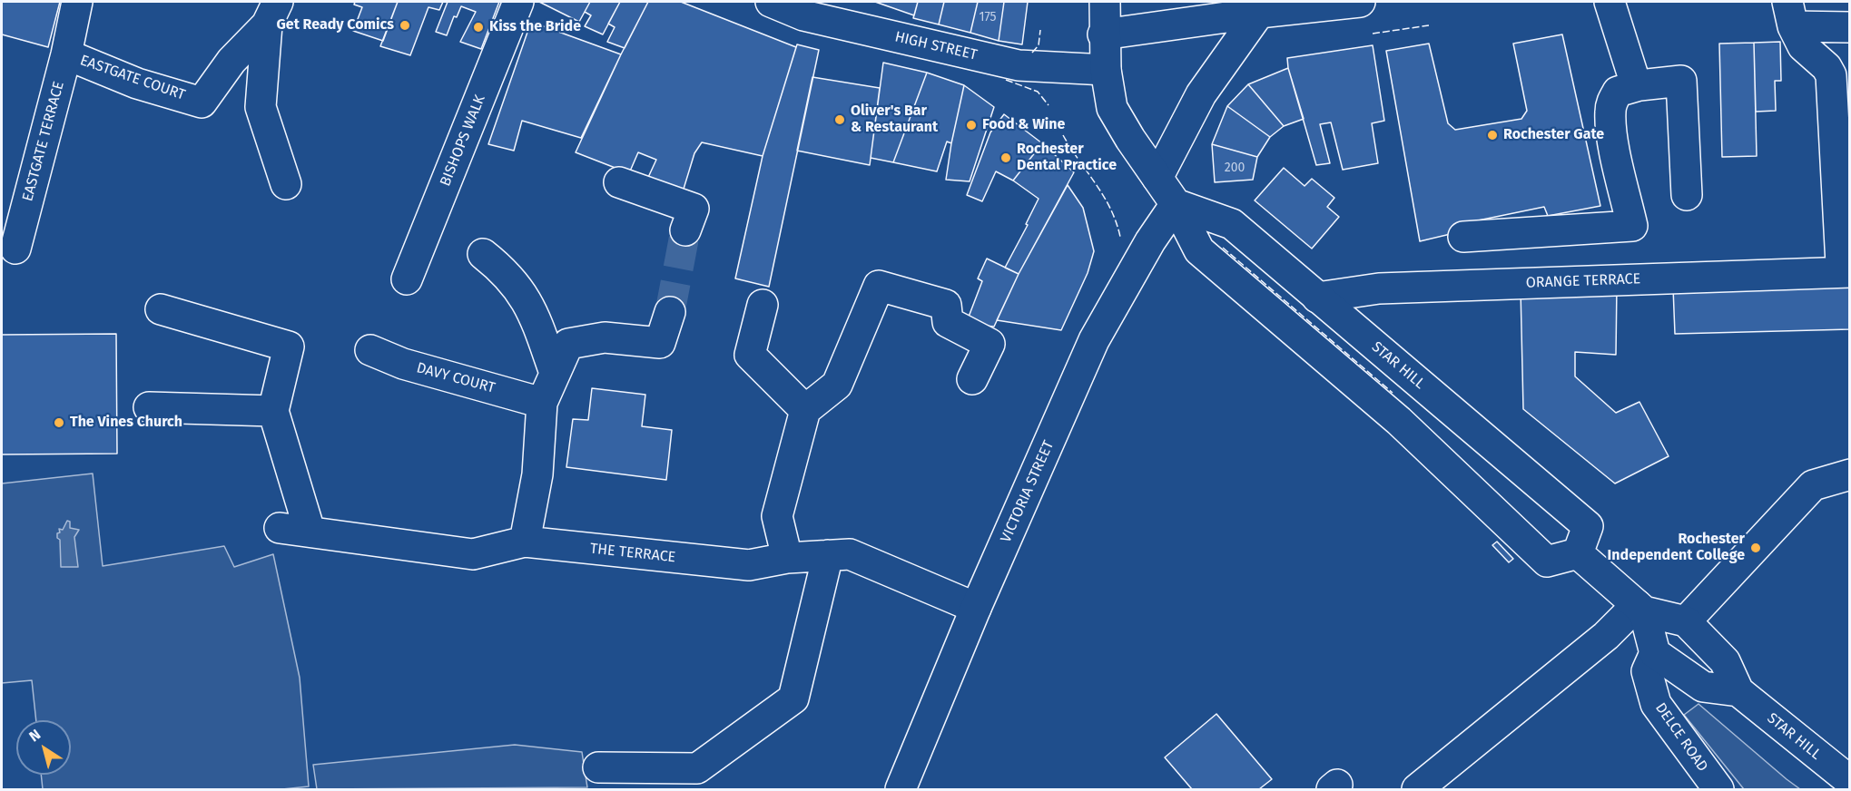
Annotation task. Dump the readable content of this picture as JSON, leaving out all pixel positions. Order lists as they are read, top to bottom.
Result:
{
  "streets": {
    "street": [
      "HIGH STREET",
      "EASTGATE COURT",
      "BISHOPS WALK",
      "EASTGATE TERRACE",
      "ORANGE TERRACE",
      "STAR HILL",
      "DAVY COURT",
      "VICTORIA STREET",
      "THE TERRACE",
      "DELCE ROAD"
    ]
  },
  "crossings": [
    ["EASTGATE COURT", "EASTGATE TERRACE"],
    ["ORANGE TERRACE", "STAR HILL"],
    ["STAR HILL", "VICTORIA STREET"],
    ["VICTORIA STREET", "THE TERRACE"]
  ],
  "places": [
    "Get Ready Comics",
    "Kiss the Bride",
    "Oliver's Bar & Restaurant",
    "Food & Wine",
    "Rochester Gate",
    "Rochester Dental Practice",
    "The Vines Church",
    "Rochester Independent College"
  ],
  "house_numbers": ["175", "200"],
  "north": "top left"
}
